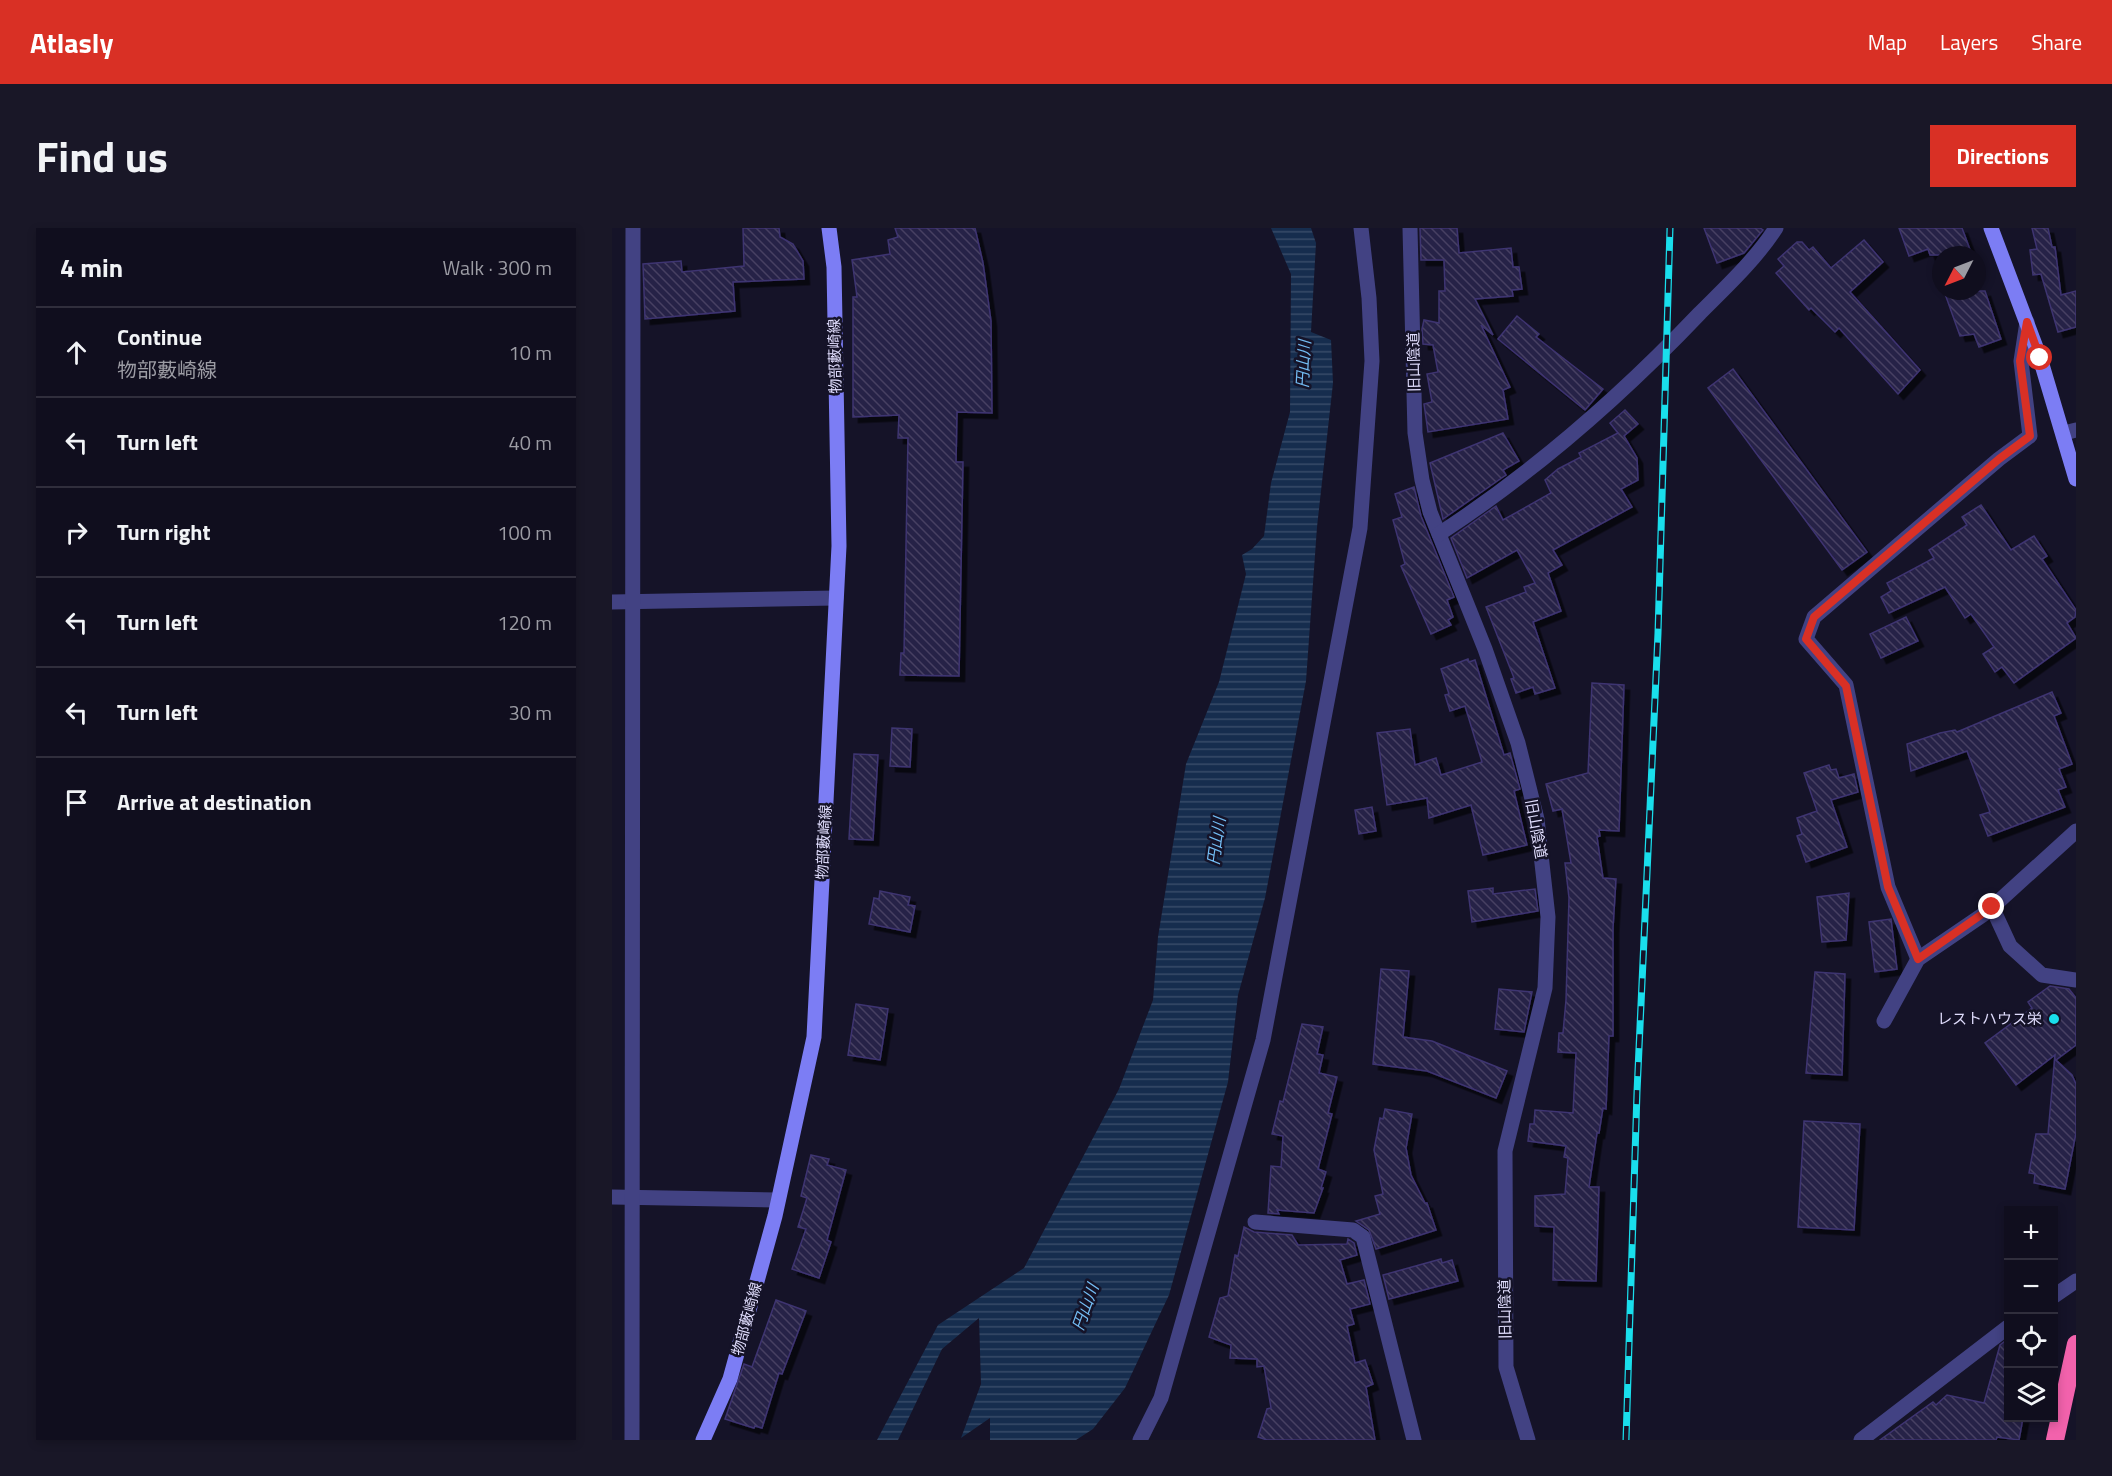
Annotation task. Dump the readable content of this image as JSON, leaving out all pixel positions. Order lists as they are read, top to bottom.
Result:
{
  "streets": {
    "main road": ["物部藪崎線"],
    "street": ["旧山陰道"]
  },
  "water": ["円山川"],
  "places": ["レストハウス栄"],
  "north": "bottom left",
  "page": {
    "header": "Atlasly",
    "nav": ["Map", "Layers", "Share"],
    "title": "Find us",
    "buttons": "Directions",
    "heading": ["4 min", "Walk · 300 m"],
    "list": [
      ["Continue", "物部藪崎線", "10 m"],
      ["Turn left", "40 m"],
      ["Turn right", "100 m"],
      ["Turn left", "120 m"],
      ["Turn left", "30 m"],
      "Arrive at destination"
    ],
    "map_buttons": ["+", "−"]
  }
}
